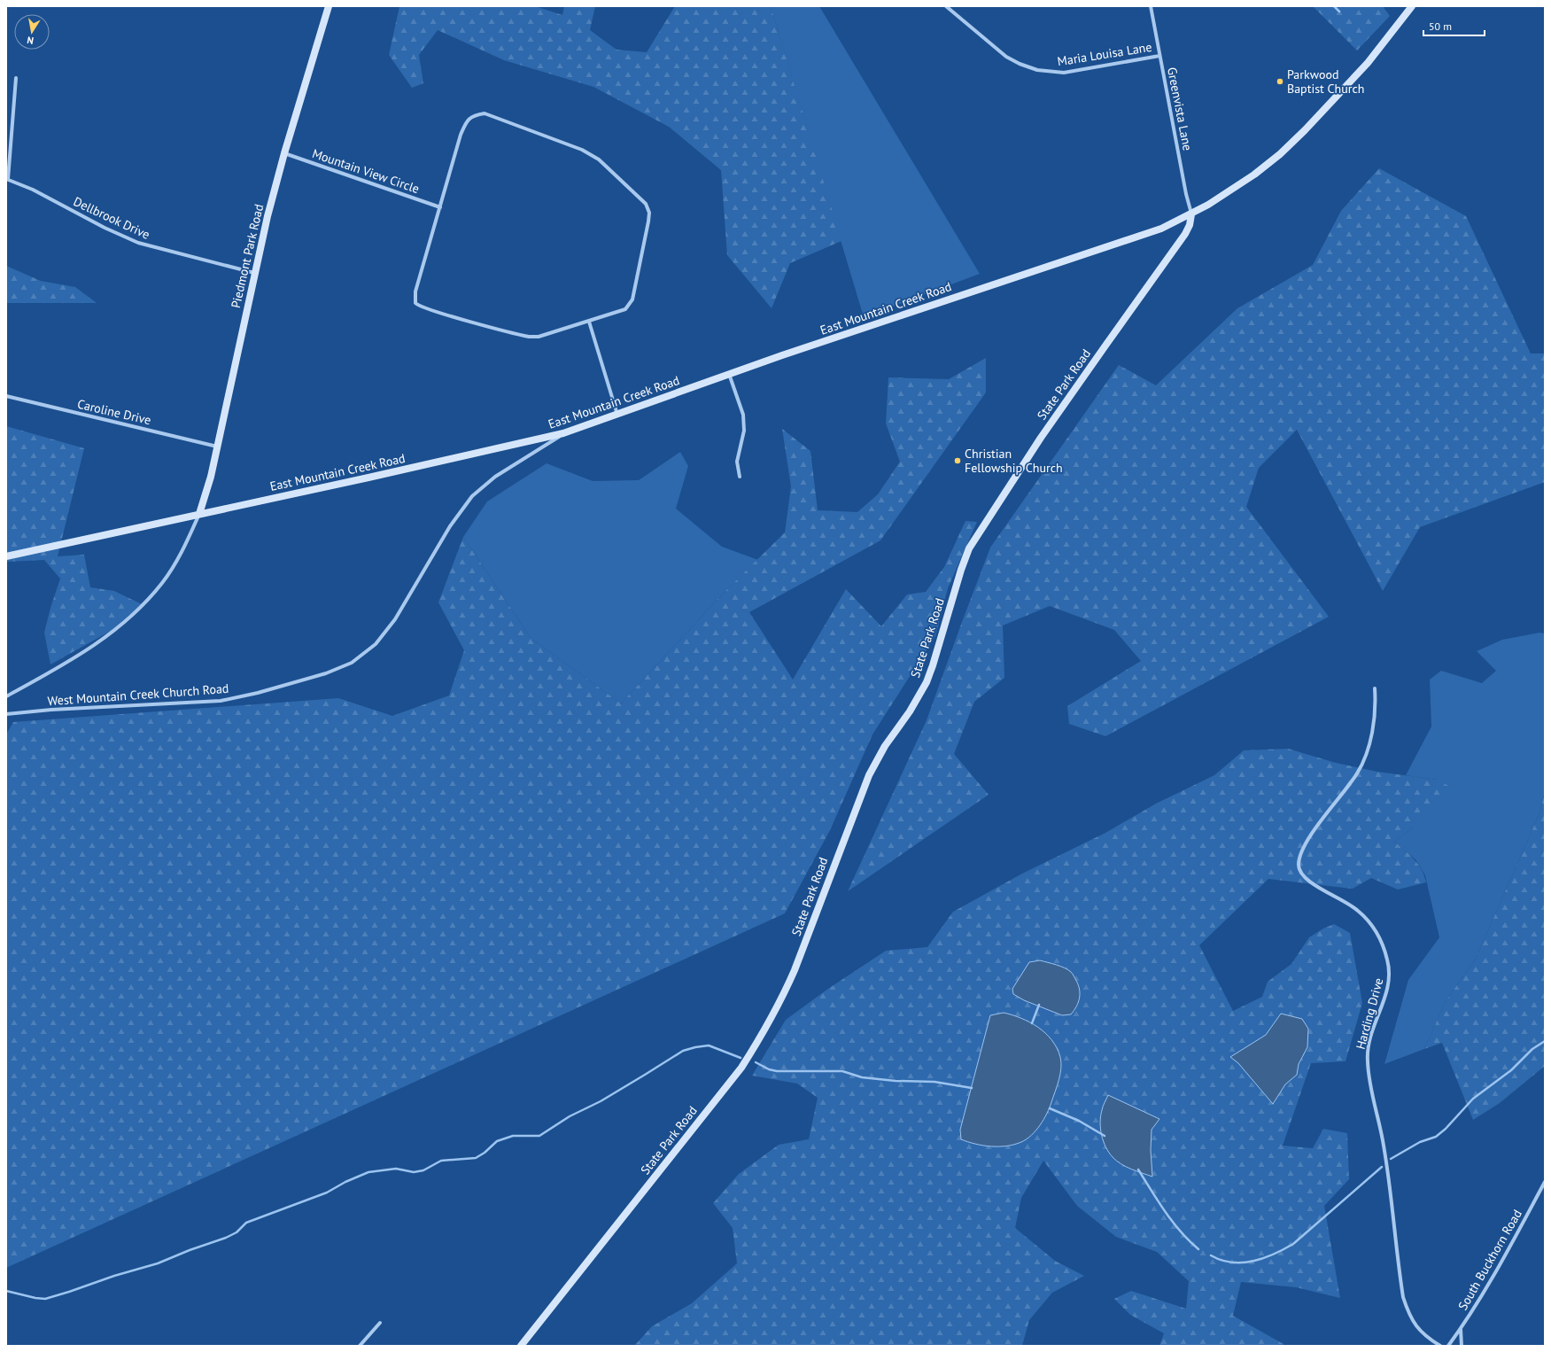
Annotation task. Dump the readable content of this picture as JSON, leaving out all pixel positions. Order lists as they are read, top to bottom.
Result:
{
  "streets": {
    "street": [
      "Maria Louisa Lane",
      "Greenvista Lane",
      "Mountain View Circle",
      "Dellbrook Drive",
      "Piedmont Park Road",
      "East Mountain Creek Road",
      "State Park Road",
      "Caroline Drive",
      "West Mountain Creek Church Road",
      "Harding Drive",
      "South Buckhorn Road"
    ]
  },
  "crossings": [
    ["Maria Louisa Lane", "Greenvista Lane"],
    ["Greenvista Lane", "East Mountain Creek Road"],
    ["Greenvista Lane", "State Park Road"],
    ["Mountain View Circle", "Piedmont Park Road"],
    ["Dellbrook Drive", "Piedmont Park Road"],
    ["Piedmont Park Road", "East Mountain Creek Road"],
    ["Piedmont Park Road", "Caroline Drive"],
    ["East Mountain Creek Road", "State Park Road"],
    ["East Mountain Creek Road", "West Mountain Creek Church Road"]
  ],
  "places": ["Parkwood Baptist Church", "Christian Fellowship Church"],
  "scale_bar": "50 m",
  "north": "bottom"
}
